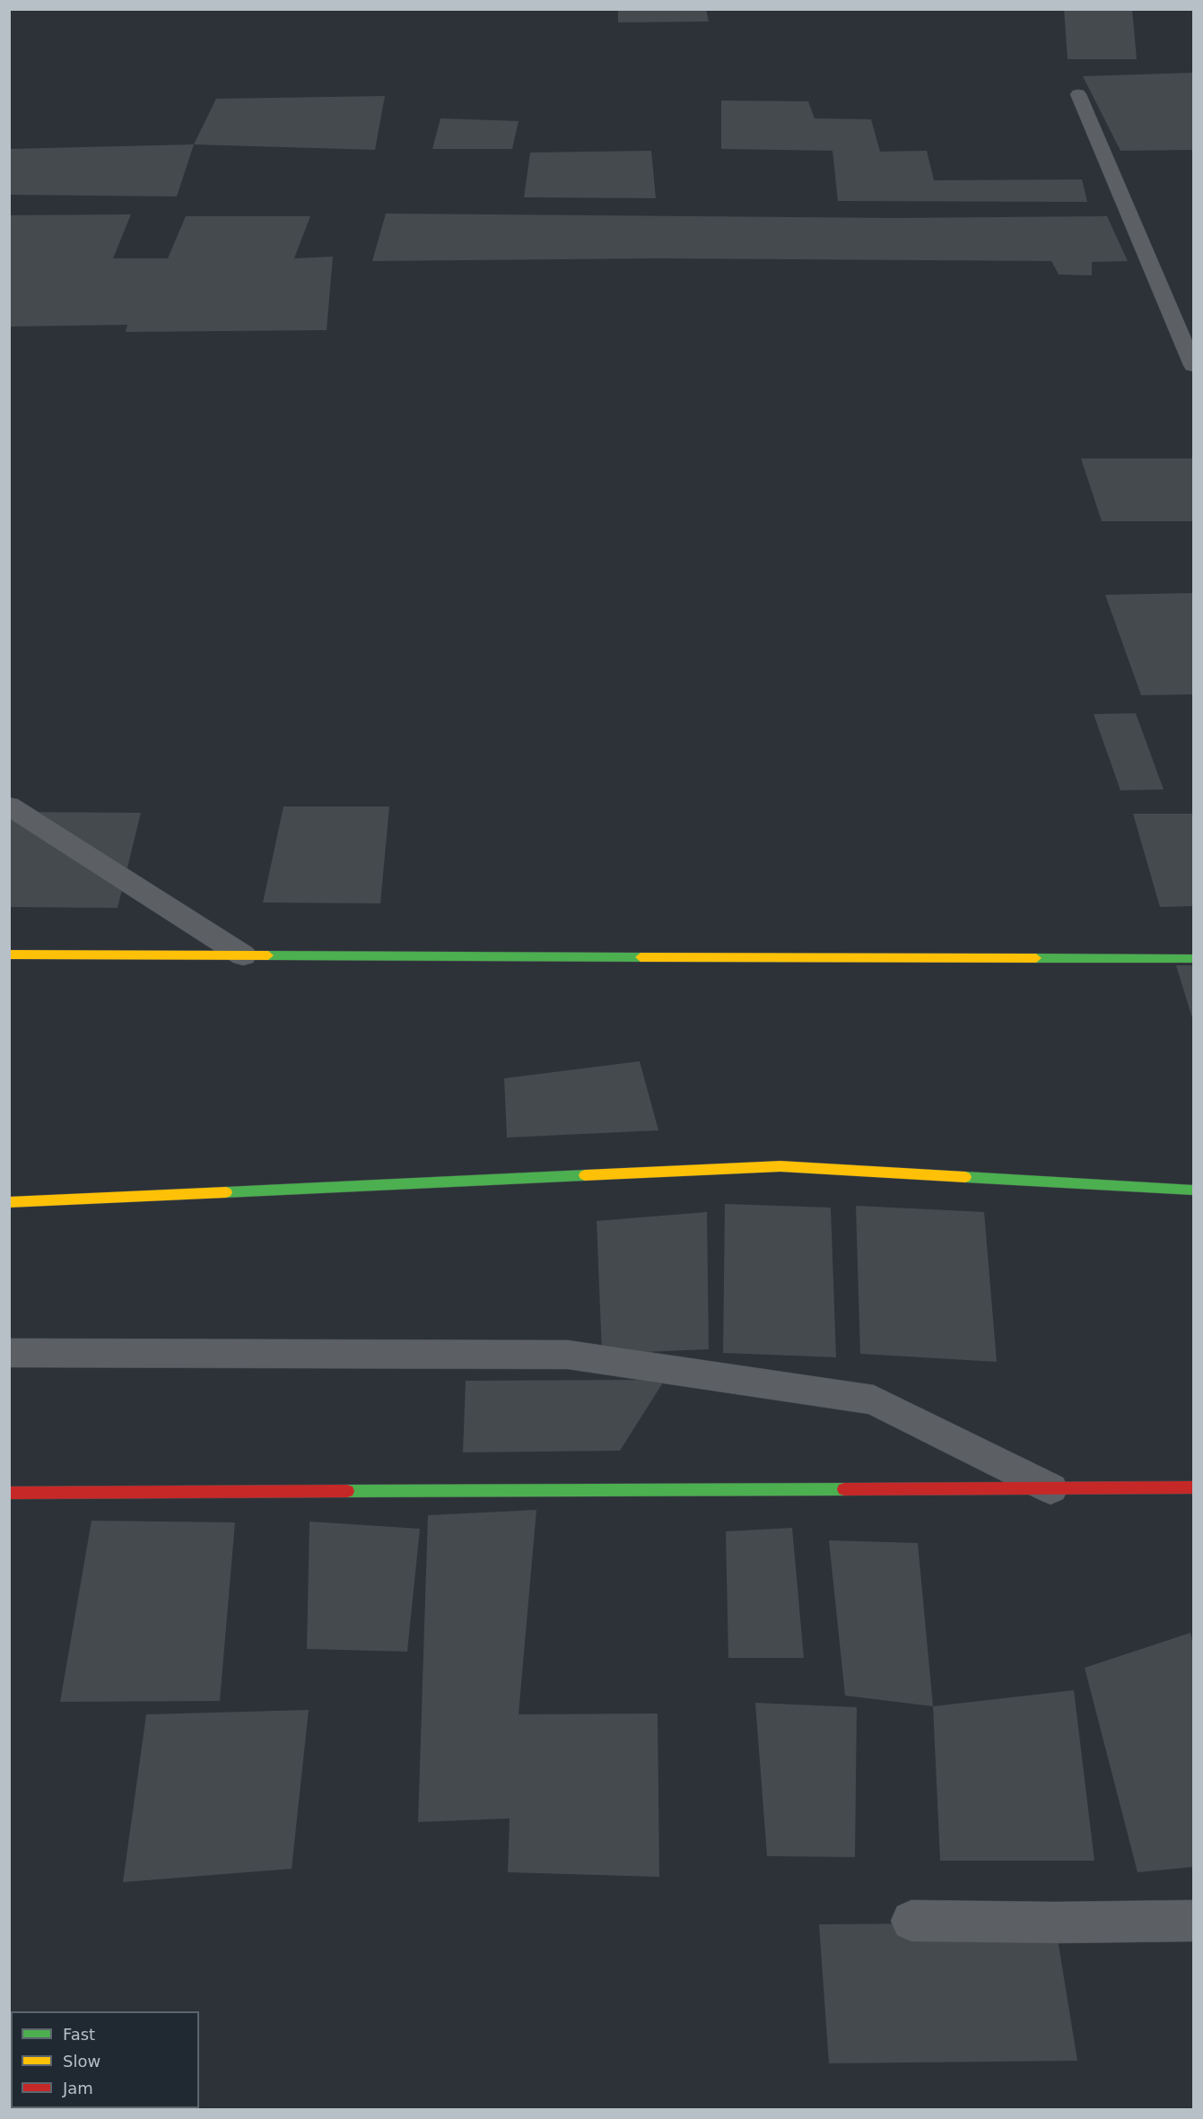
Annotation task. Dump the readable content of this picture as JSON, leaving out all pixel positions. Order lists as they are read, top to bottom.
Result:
{
  "legend": ["Fast", "Slow", "Jam"]
}
